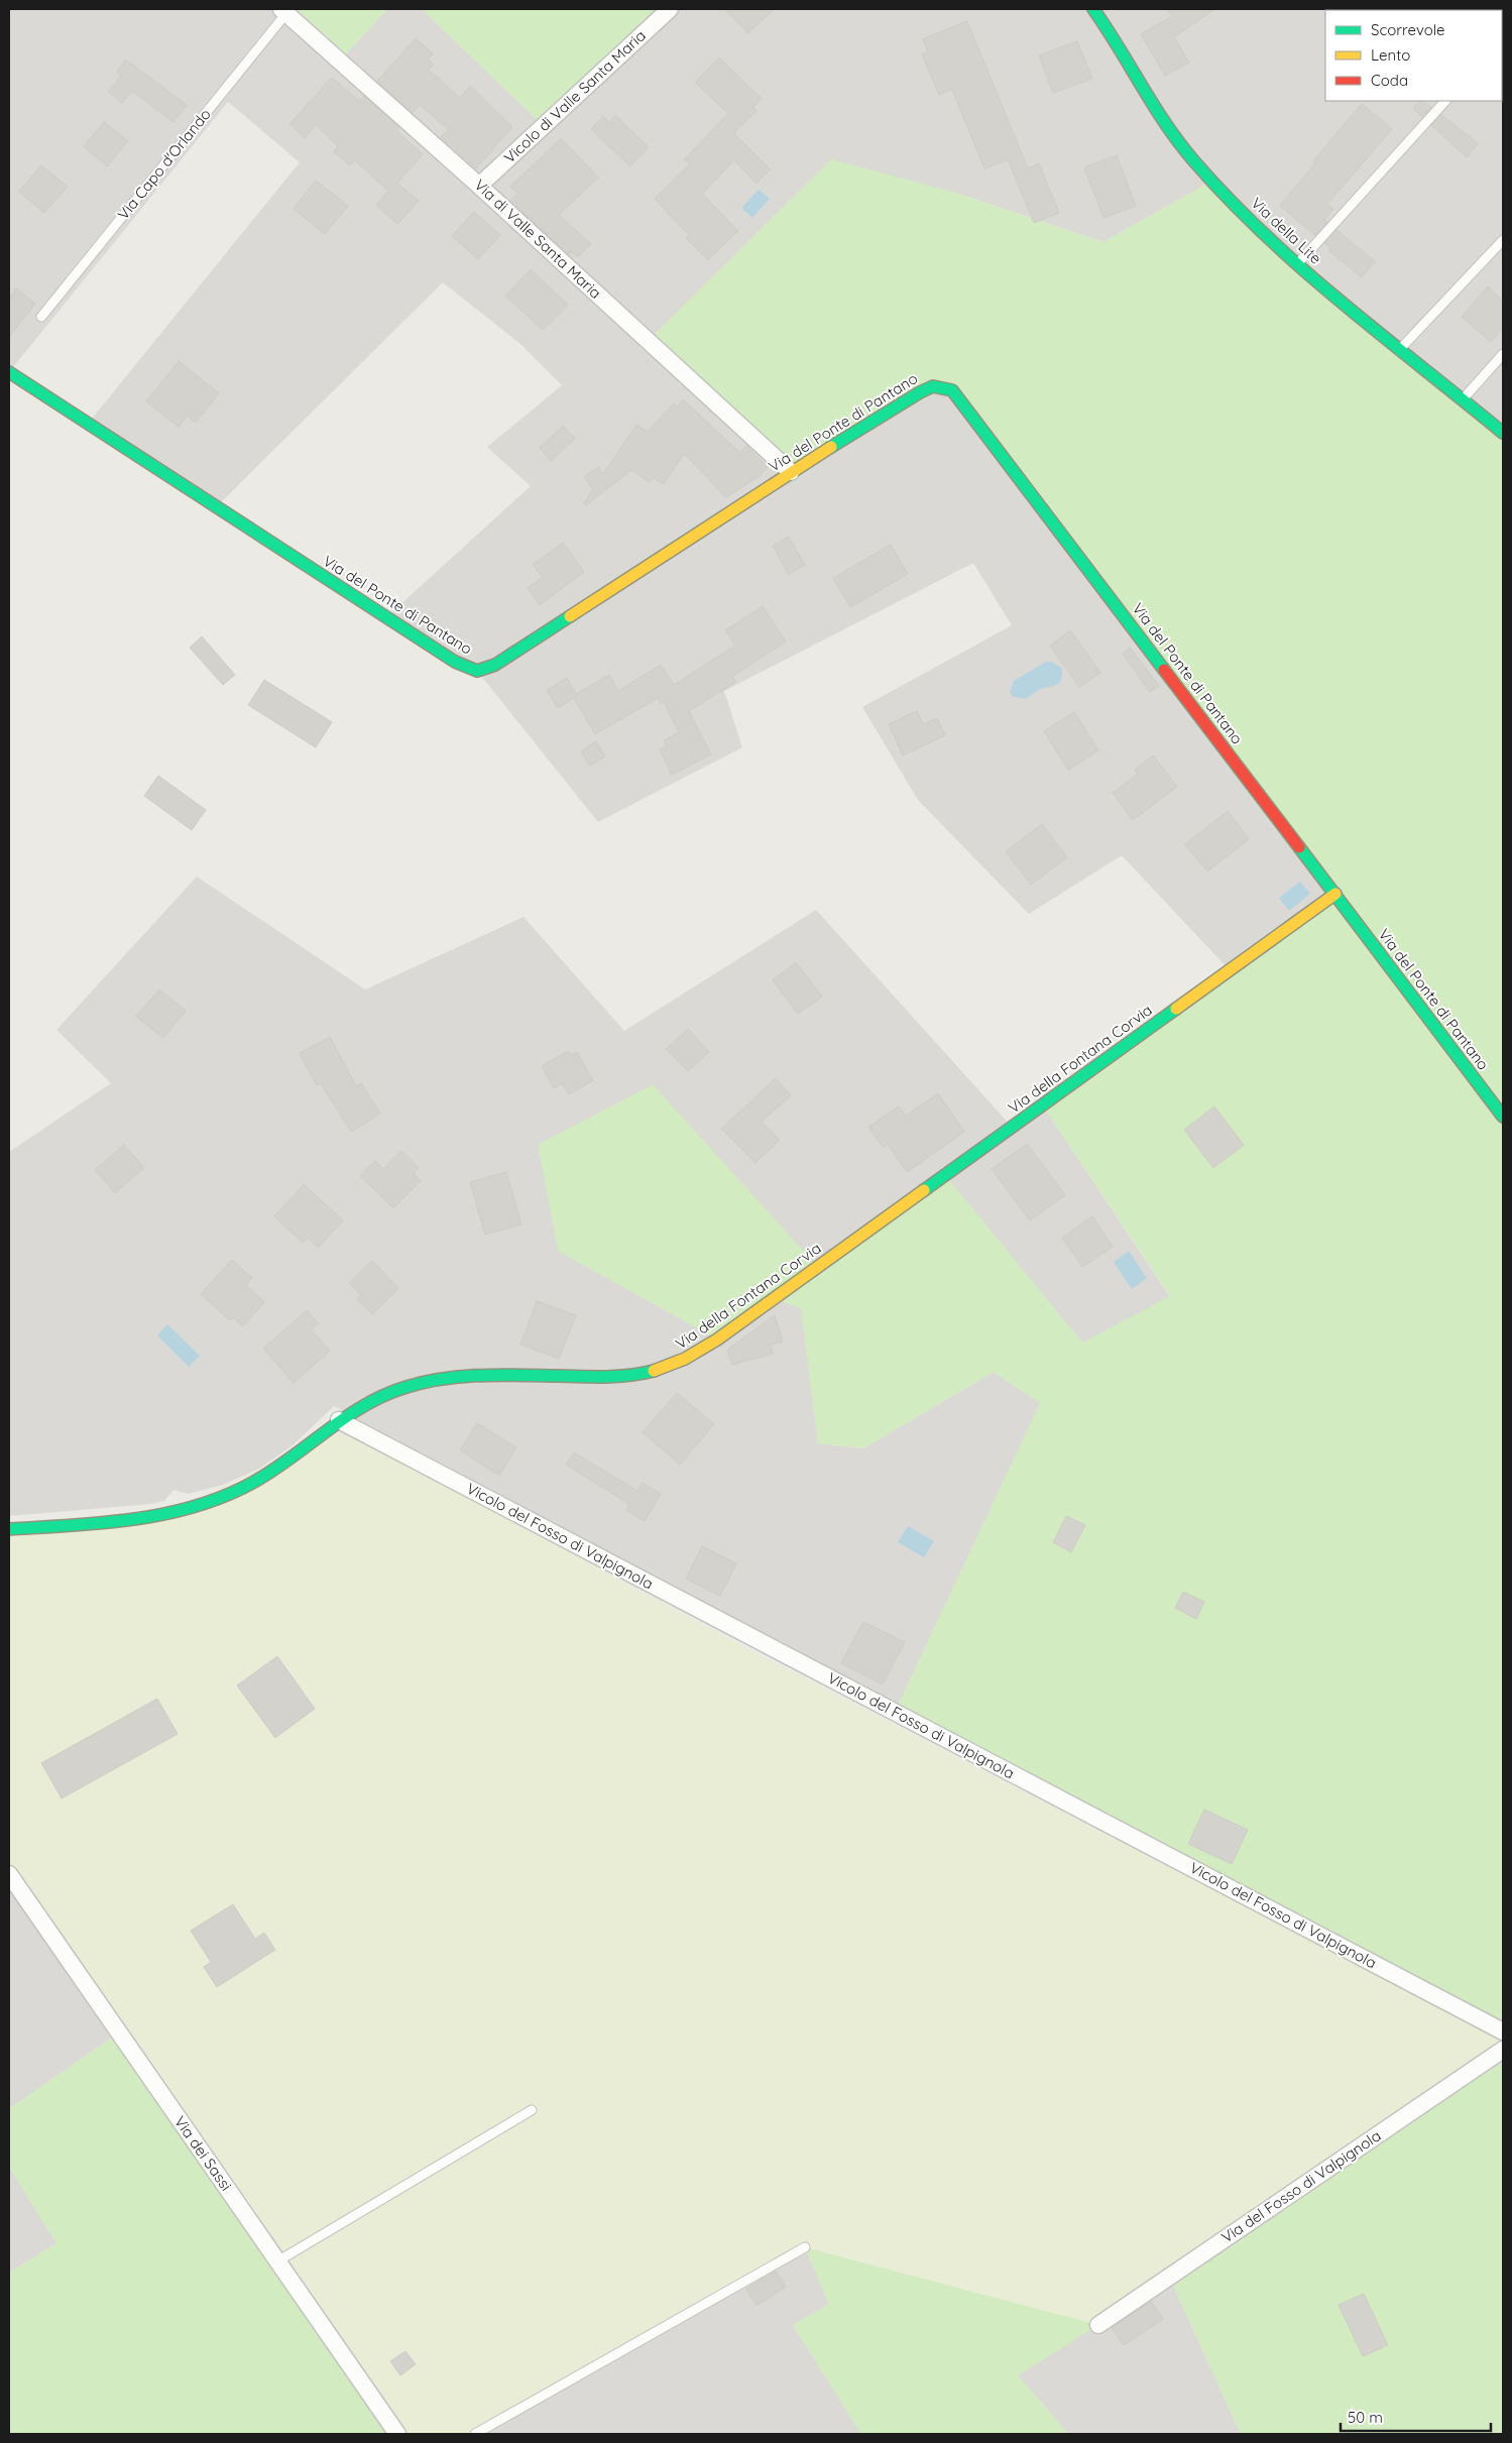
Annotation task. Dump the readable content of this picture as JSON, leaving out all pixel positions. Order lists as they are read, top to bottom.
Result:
{
  "streets": {
    "street": [
      "Vicolo di Valle Santa Maria",
      "Via della Lite",
      "Via di Valle Santa Maria",
      "Via del Ponte di Pantano",
      "Via della Fontana Corvia",
      "Vicolo del Fosso di Valpignola",
      "Via dei Sassi",
      "Via del Fosso di Valpignola"
    ],
    "lane": ["Via Capo d'Orlando"]
  },
  "crossings": [
    ["Vicolo di Valle Santa Maria", "Via di Valle Santa Maria"],
    ["Via Capo d'Orlando", "Via di Valle Santa Maria"],
    ["Via di Valle Santa Maria", "Via del Ponte di Pantano"],
    ["Via del Ponte di Pantano", "Via della Fontana Corvia"],
    ["Via della Fontana Corvia", "Vicolo del Fosso di Valpignola"]
  ],
  "legend": ["Scorrevole", "Lento", "Coda"],
  "scale_bar": "50 m"
}
